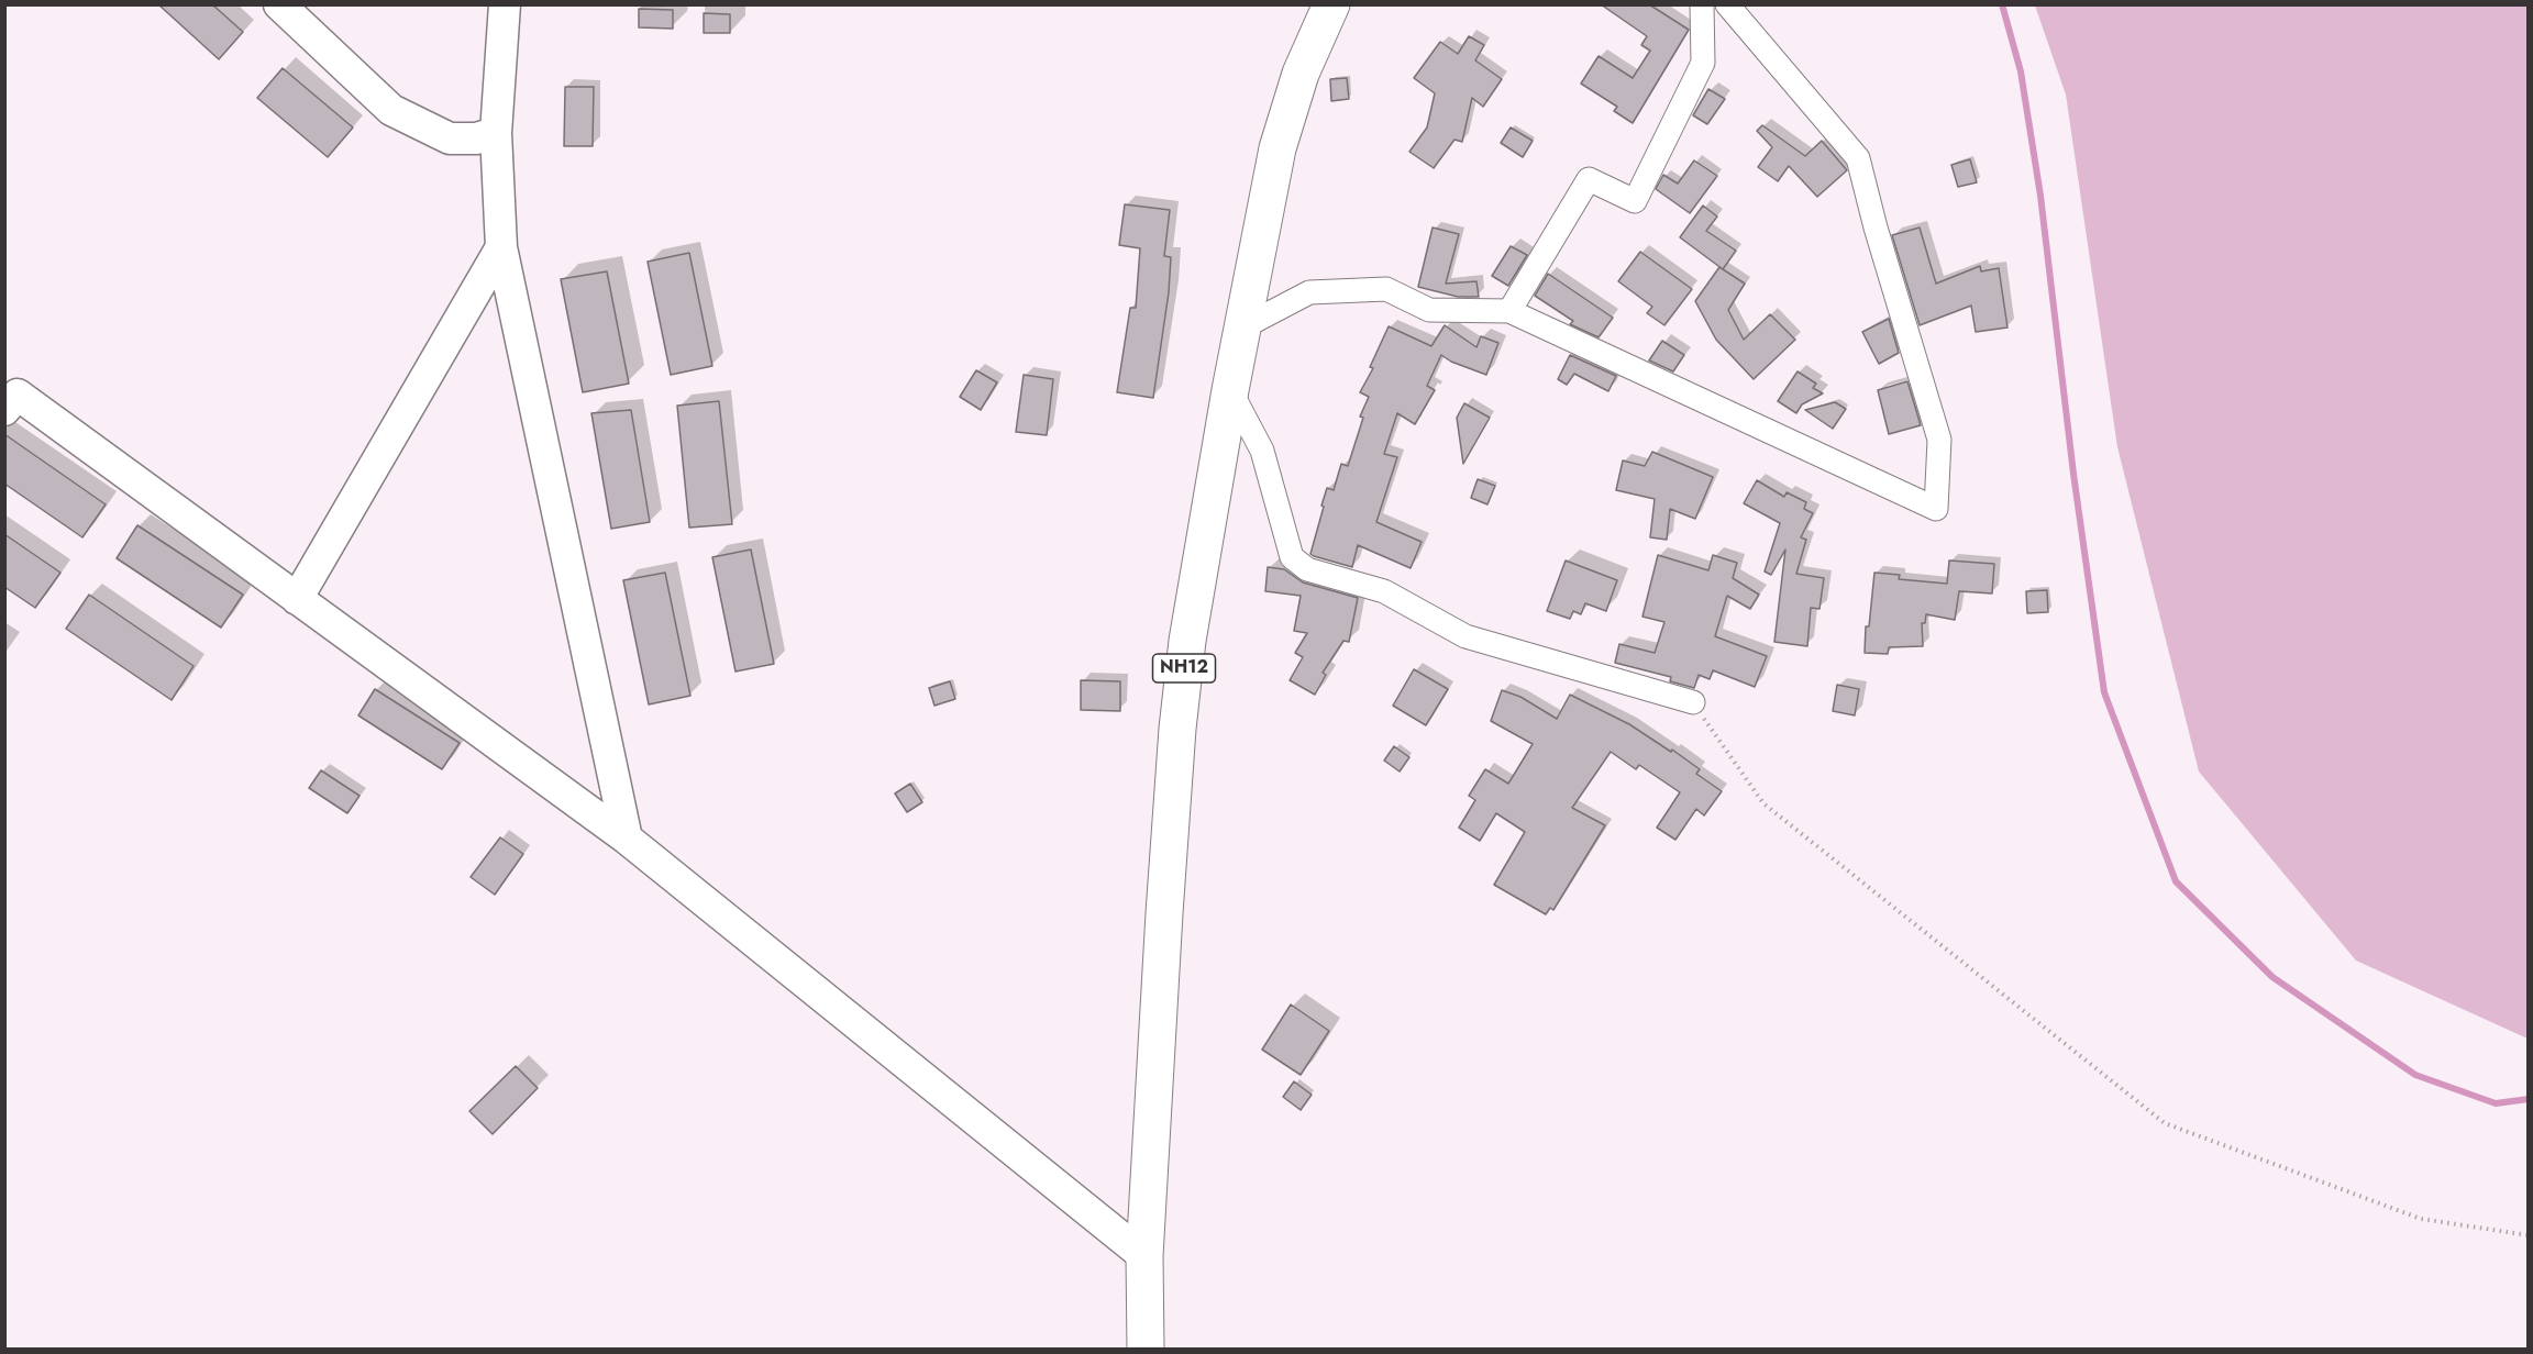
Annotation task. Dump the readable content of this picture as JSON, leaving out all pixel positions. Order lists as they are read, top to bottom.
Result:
{
  "streets": {
    "highway": ["NH12"]
  }
}
